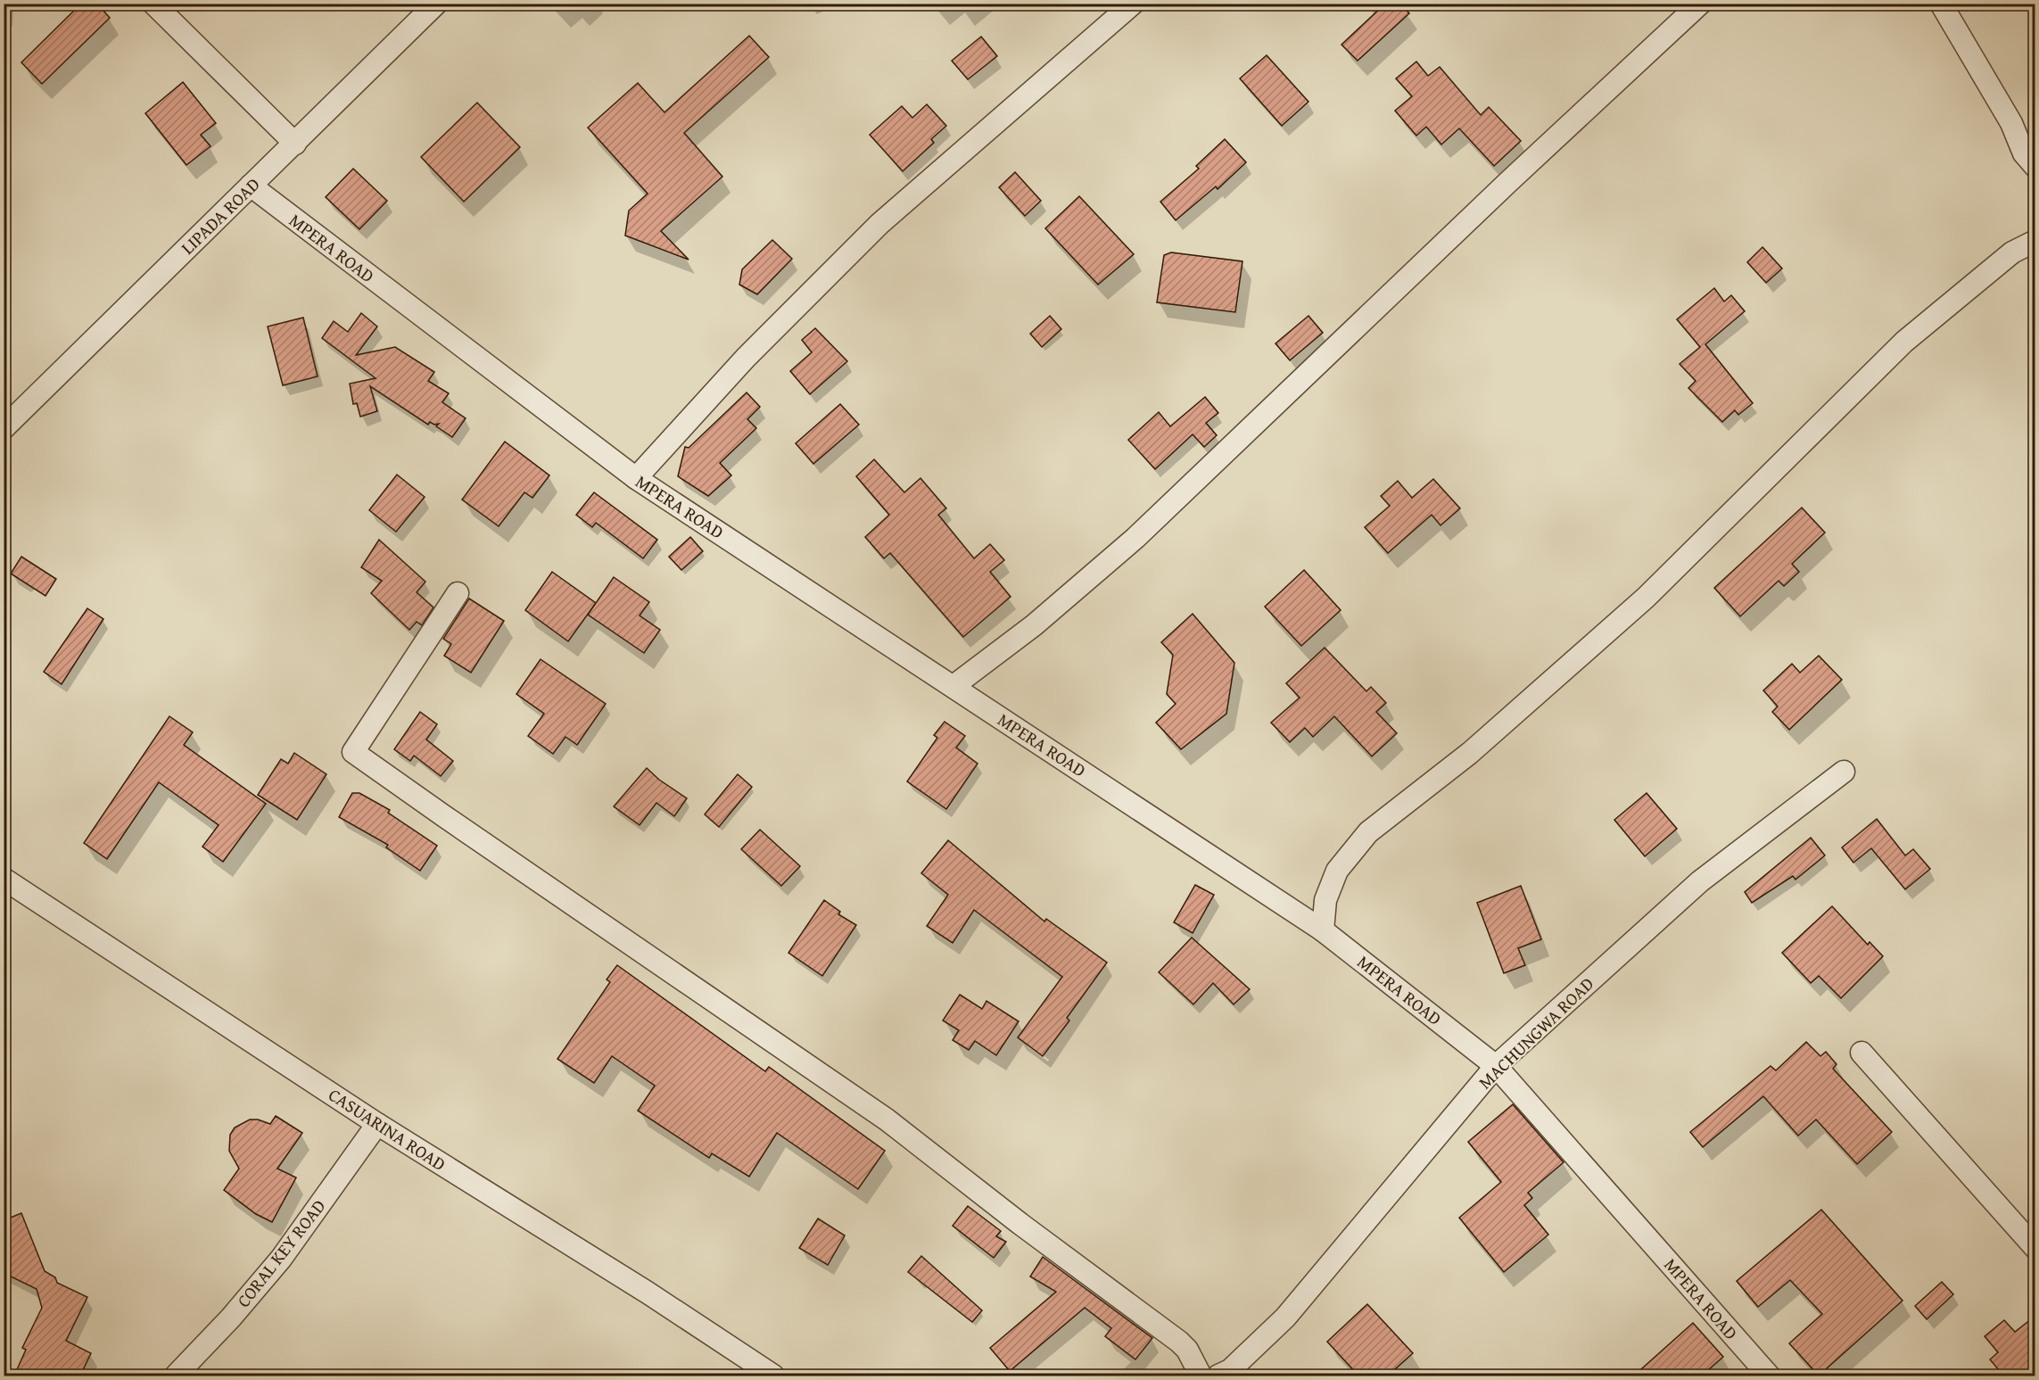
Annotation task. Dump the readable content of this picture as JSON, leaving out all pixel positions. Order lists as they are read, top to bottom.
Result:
{
  "streets": {
    "street": [
      "LIPADA ROAD",
      "MPERA ROAD",
      "MACHUNGWA ROAD",
      "CASUARINA ROAD",
      "CORAL KEY ROAD"
    ]
  },
  "crossings": [
    ["LIPADA ROAD", "MPERA ROAD"],
    ["MPERA ROAD", "MACHUNGWA ROAD"],
    ["CASUARINA ROAD", "CORAL KEY ROAD"]
  ]
}
